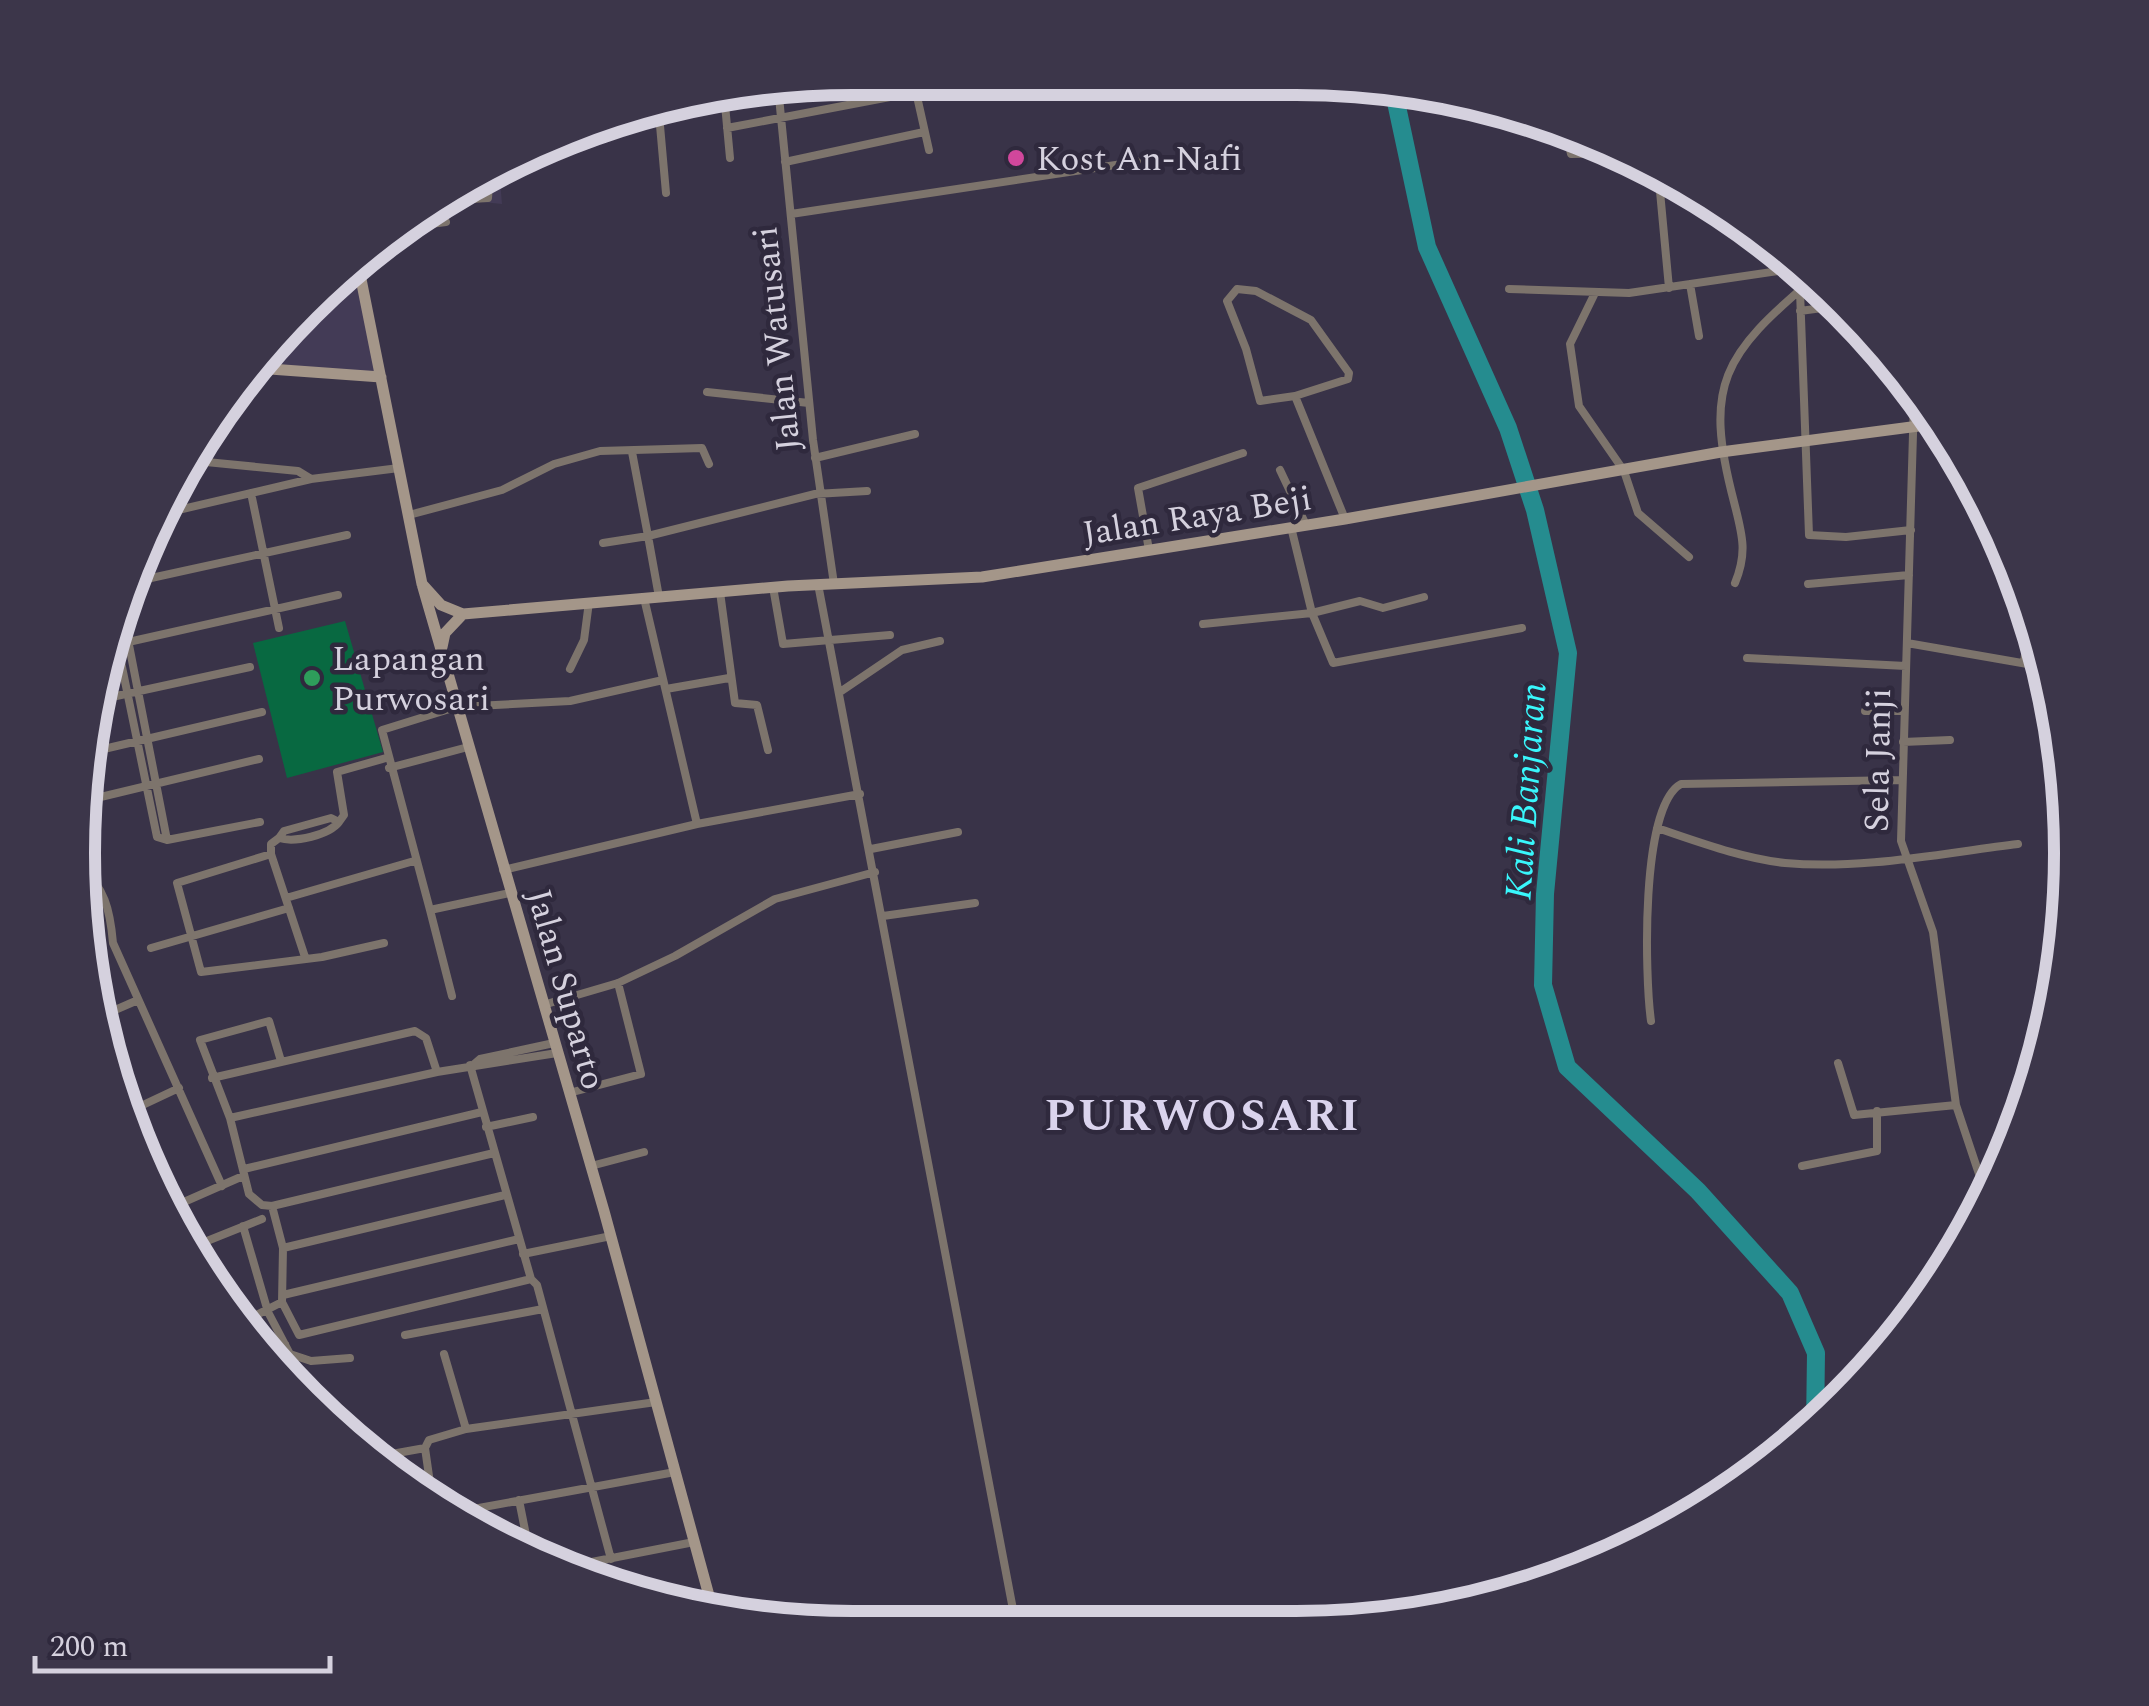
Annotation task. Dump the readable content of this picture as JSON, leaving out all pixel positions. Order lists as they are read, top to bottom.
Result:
{
  "streets": {
    "street": [
      "Jalan Watusari",
      "Jalan Raya Beji",
      "Sela Janji",
      "Jalan Suparto"
    ]
  },
  "crossings": [
    ["Jalan Watusari", "Jalan Raya Beji"],
    ["Jalan Raya Beji", "Sela Janji"]
  ],
  "districts": ["PURWOSARI"],
  "water": ["Kali Banjaran"],
  "places": ["Kost An-Nafi", "Lapangan Purwosari"],
  "scale_bar": "200 m"
}
